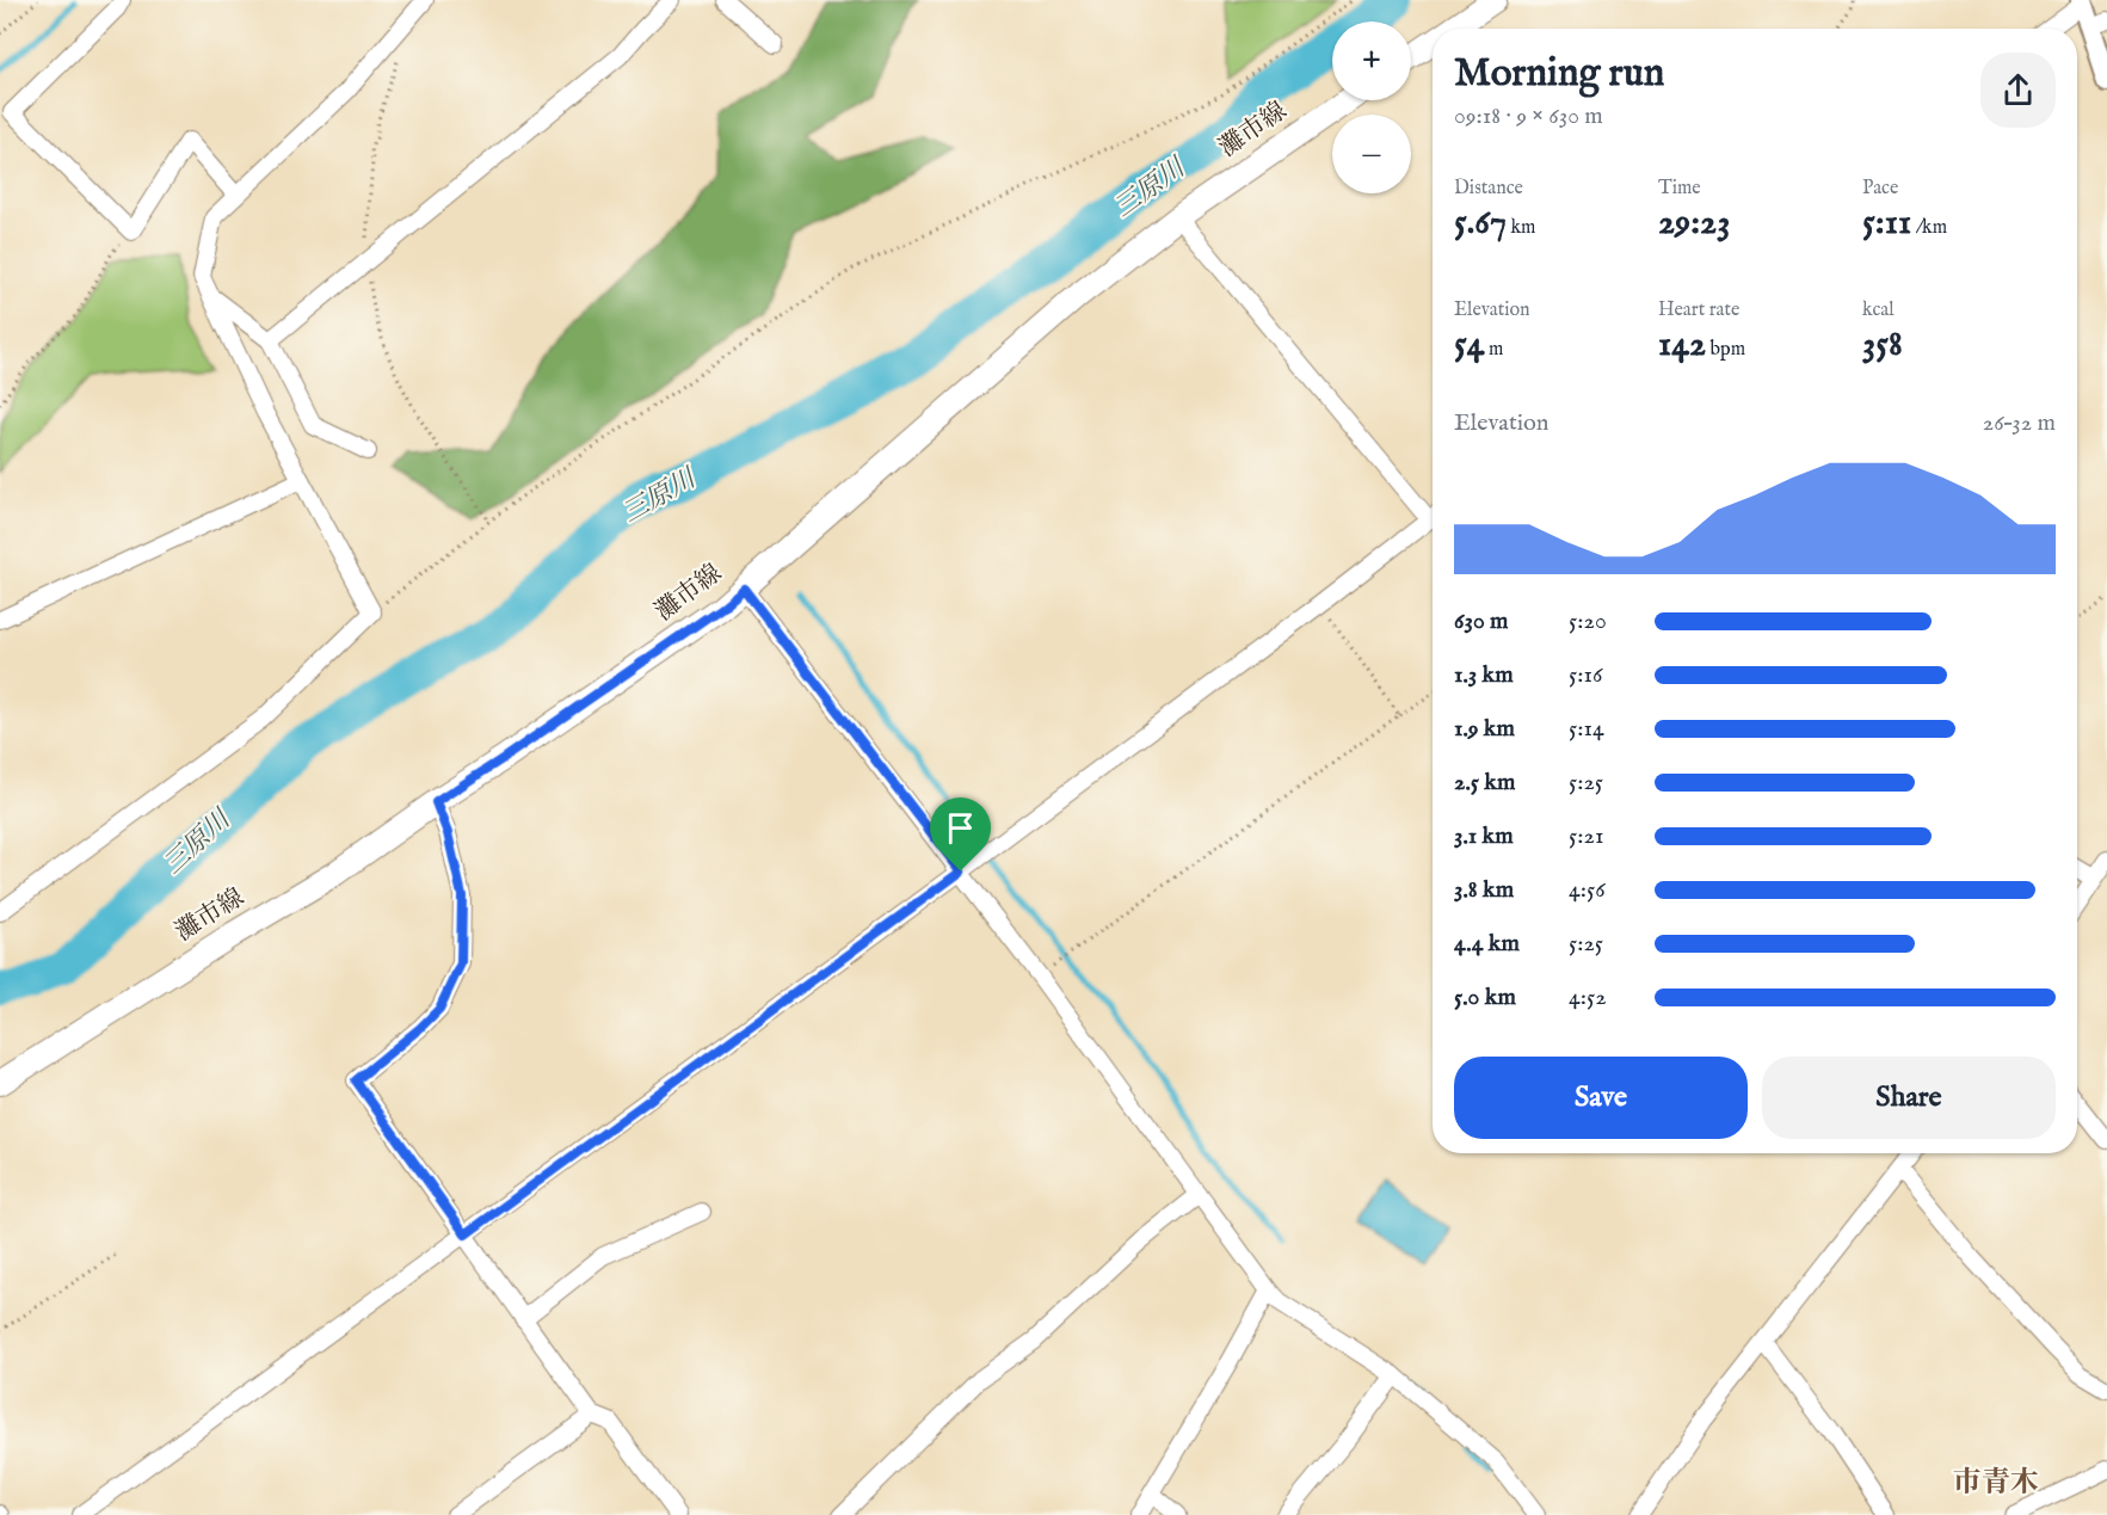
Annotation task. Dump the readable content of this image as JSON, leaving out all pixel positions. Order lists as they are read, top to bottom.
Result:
{
  "streets": {
    "main road": ["灘市線"]
  },
  "districts": ["市青木"],
  "water": ["三原川"],
  "page": {
    "map_buttons": ["+", "−"],
    "heading": ["Morning run", "09:18 · 9 × 630 m"],
    "stats": [
      ["Distance", "5.67 km"],
      ["Time", "29:23"],
      ["Pace", "5:11 /km"],
      ["Elevation", "54 m"],
      ["Heart rate", "142 bpm"],
      ["kcal", "358"]
    ],
    "chart": ["Elevation", "26–32 m"],
    "list": [
      {
        "name": "630 m",
        "note": "5:20"
      },
      {
        "name": "1.3 km",
        "note": "5:16"
      },
      {
        "name": "1.9 km",
        "note": "5:14"
      },
      {
        "name": "2.5 km",
        "note": "5:25"
      },
      {
        "name": "3.1 km",
        "note": "5:21"
      },
      {
        "name": "3.8 km",
        "note": "4:56"
      },
      {
        "name": "4.4 km",
        "note": "5:25"
      },
      {
        "name": "5.0 km",
        "note": "4:52"
      }
    ],
    "buttons": ["Save", "Share"]
  }
}
